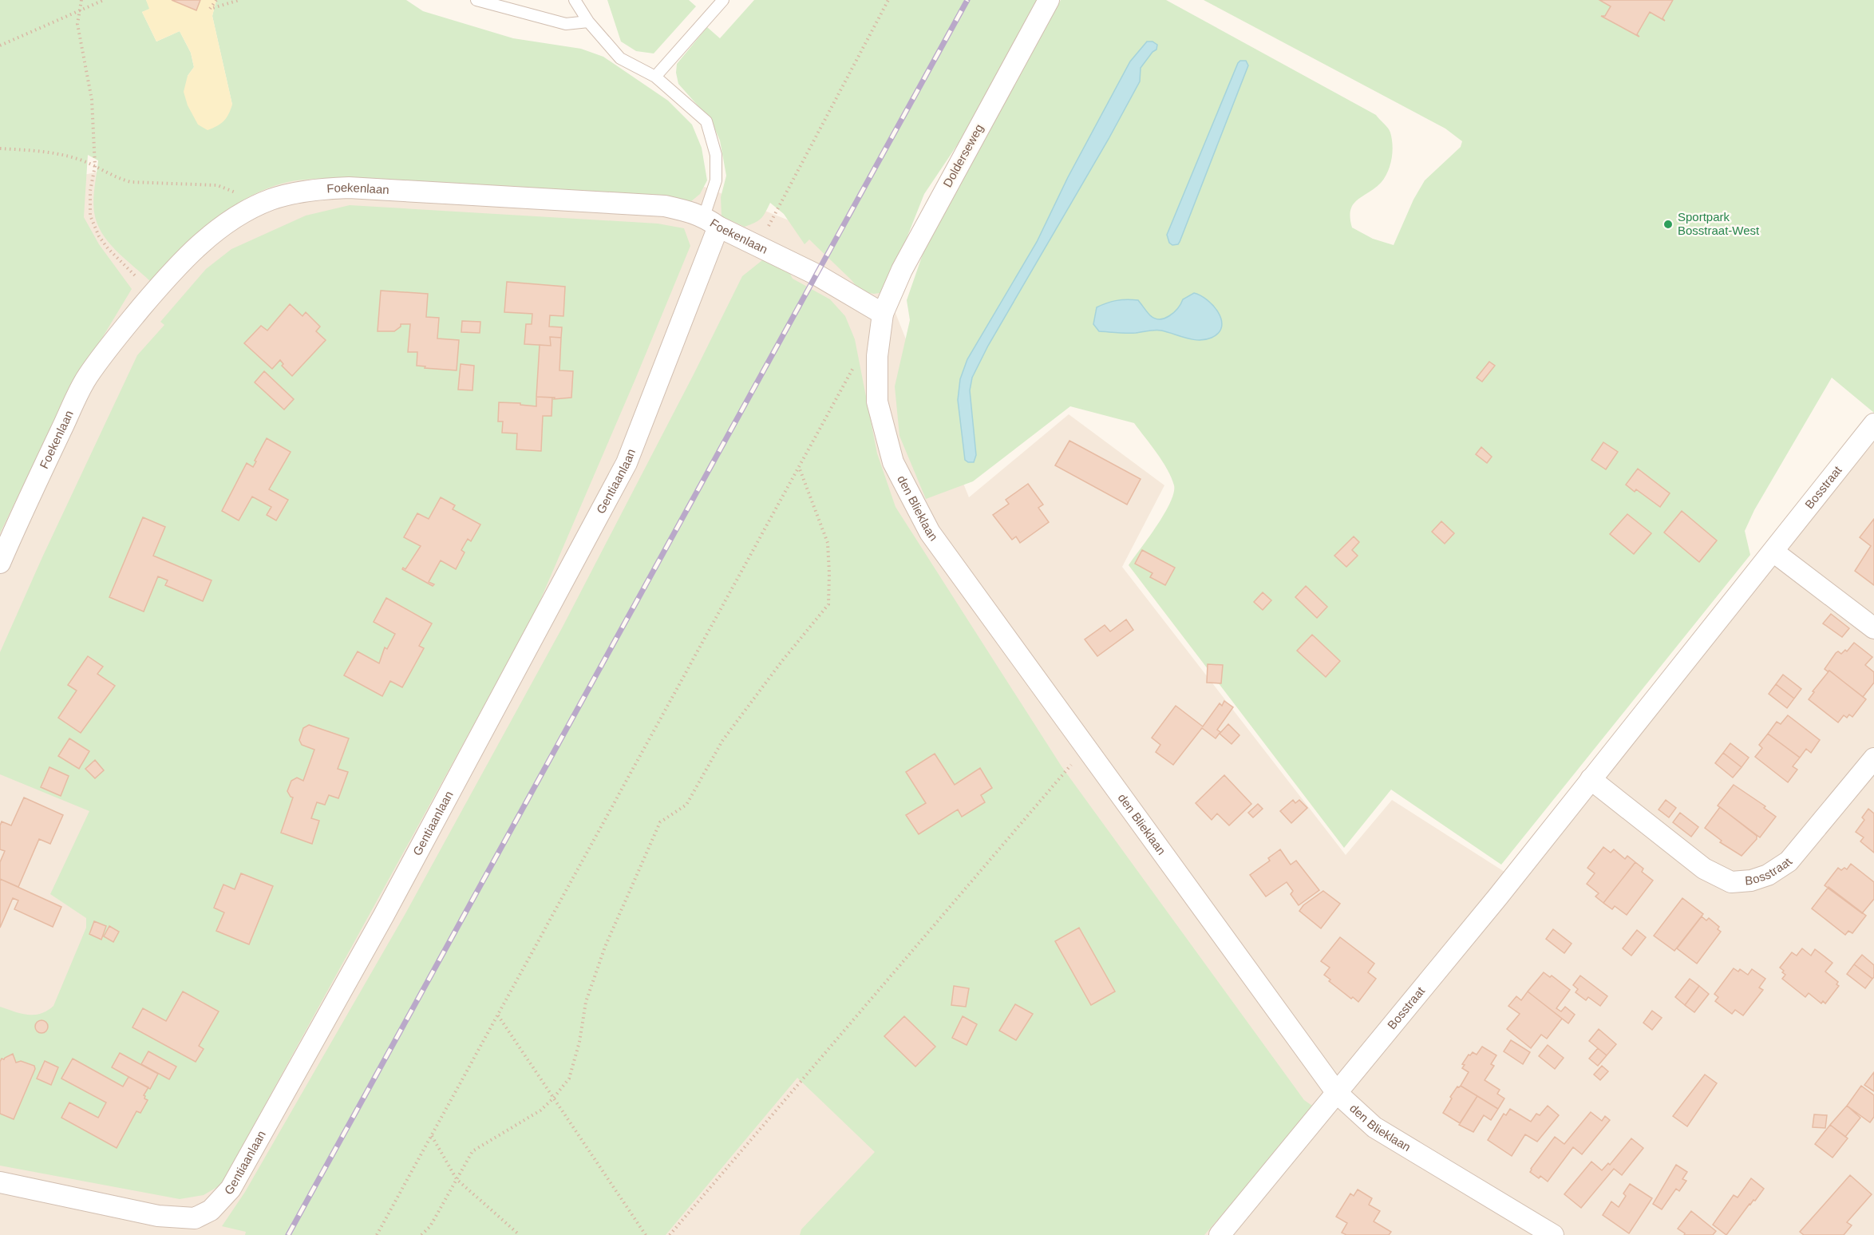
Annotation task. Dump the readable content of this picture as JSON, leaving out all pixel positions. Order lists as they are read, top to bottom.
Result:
{
  "streets": {
    "street": [
      "Dolderseweg",
      "Foekenlaan",
      "Gentiaanlaan",
      "Bosstraat",
      "den Blieklaan"
    ]
  },
  "crossings": [
    ["Dolderseweg", "Foekenlaan"],
    ["Dolderseweg", "den Blieklaan"],
    ["Foekenlaan", "Gentiaanlaan"],
    ["Foekenlaan", "den Blieklaan"],
    ["Bosstraat", "den Blieklaan"]
  ],
  "places": ["Sportpark Bosstraat-West"]
}
